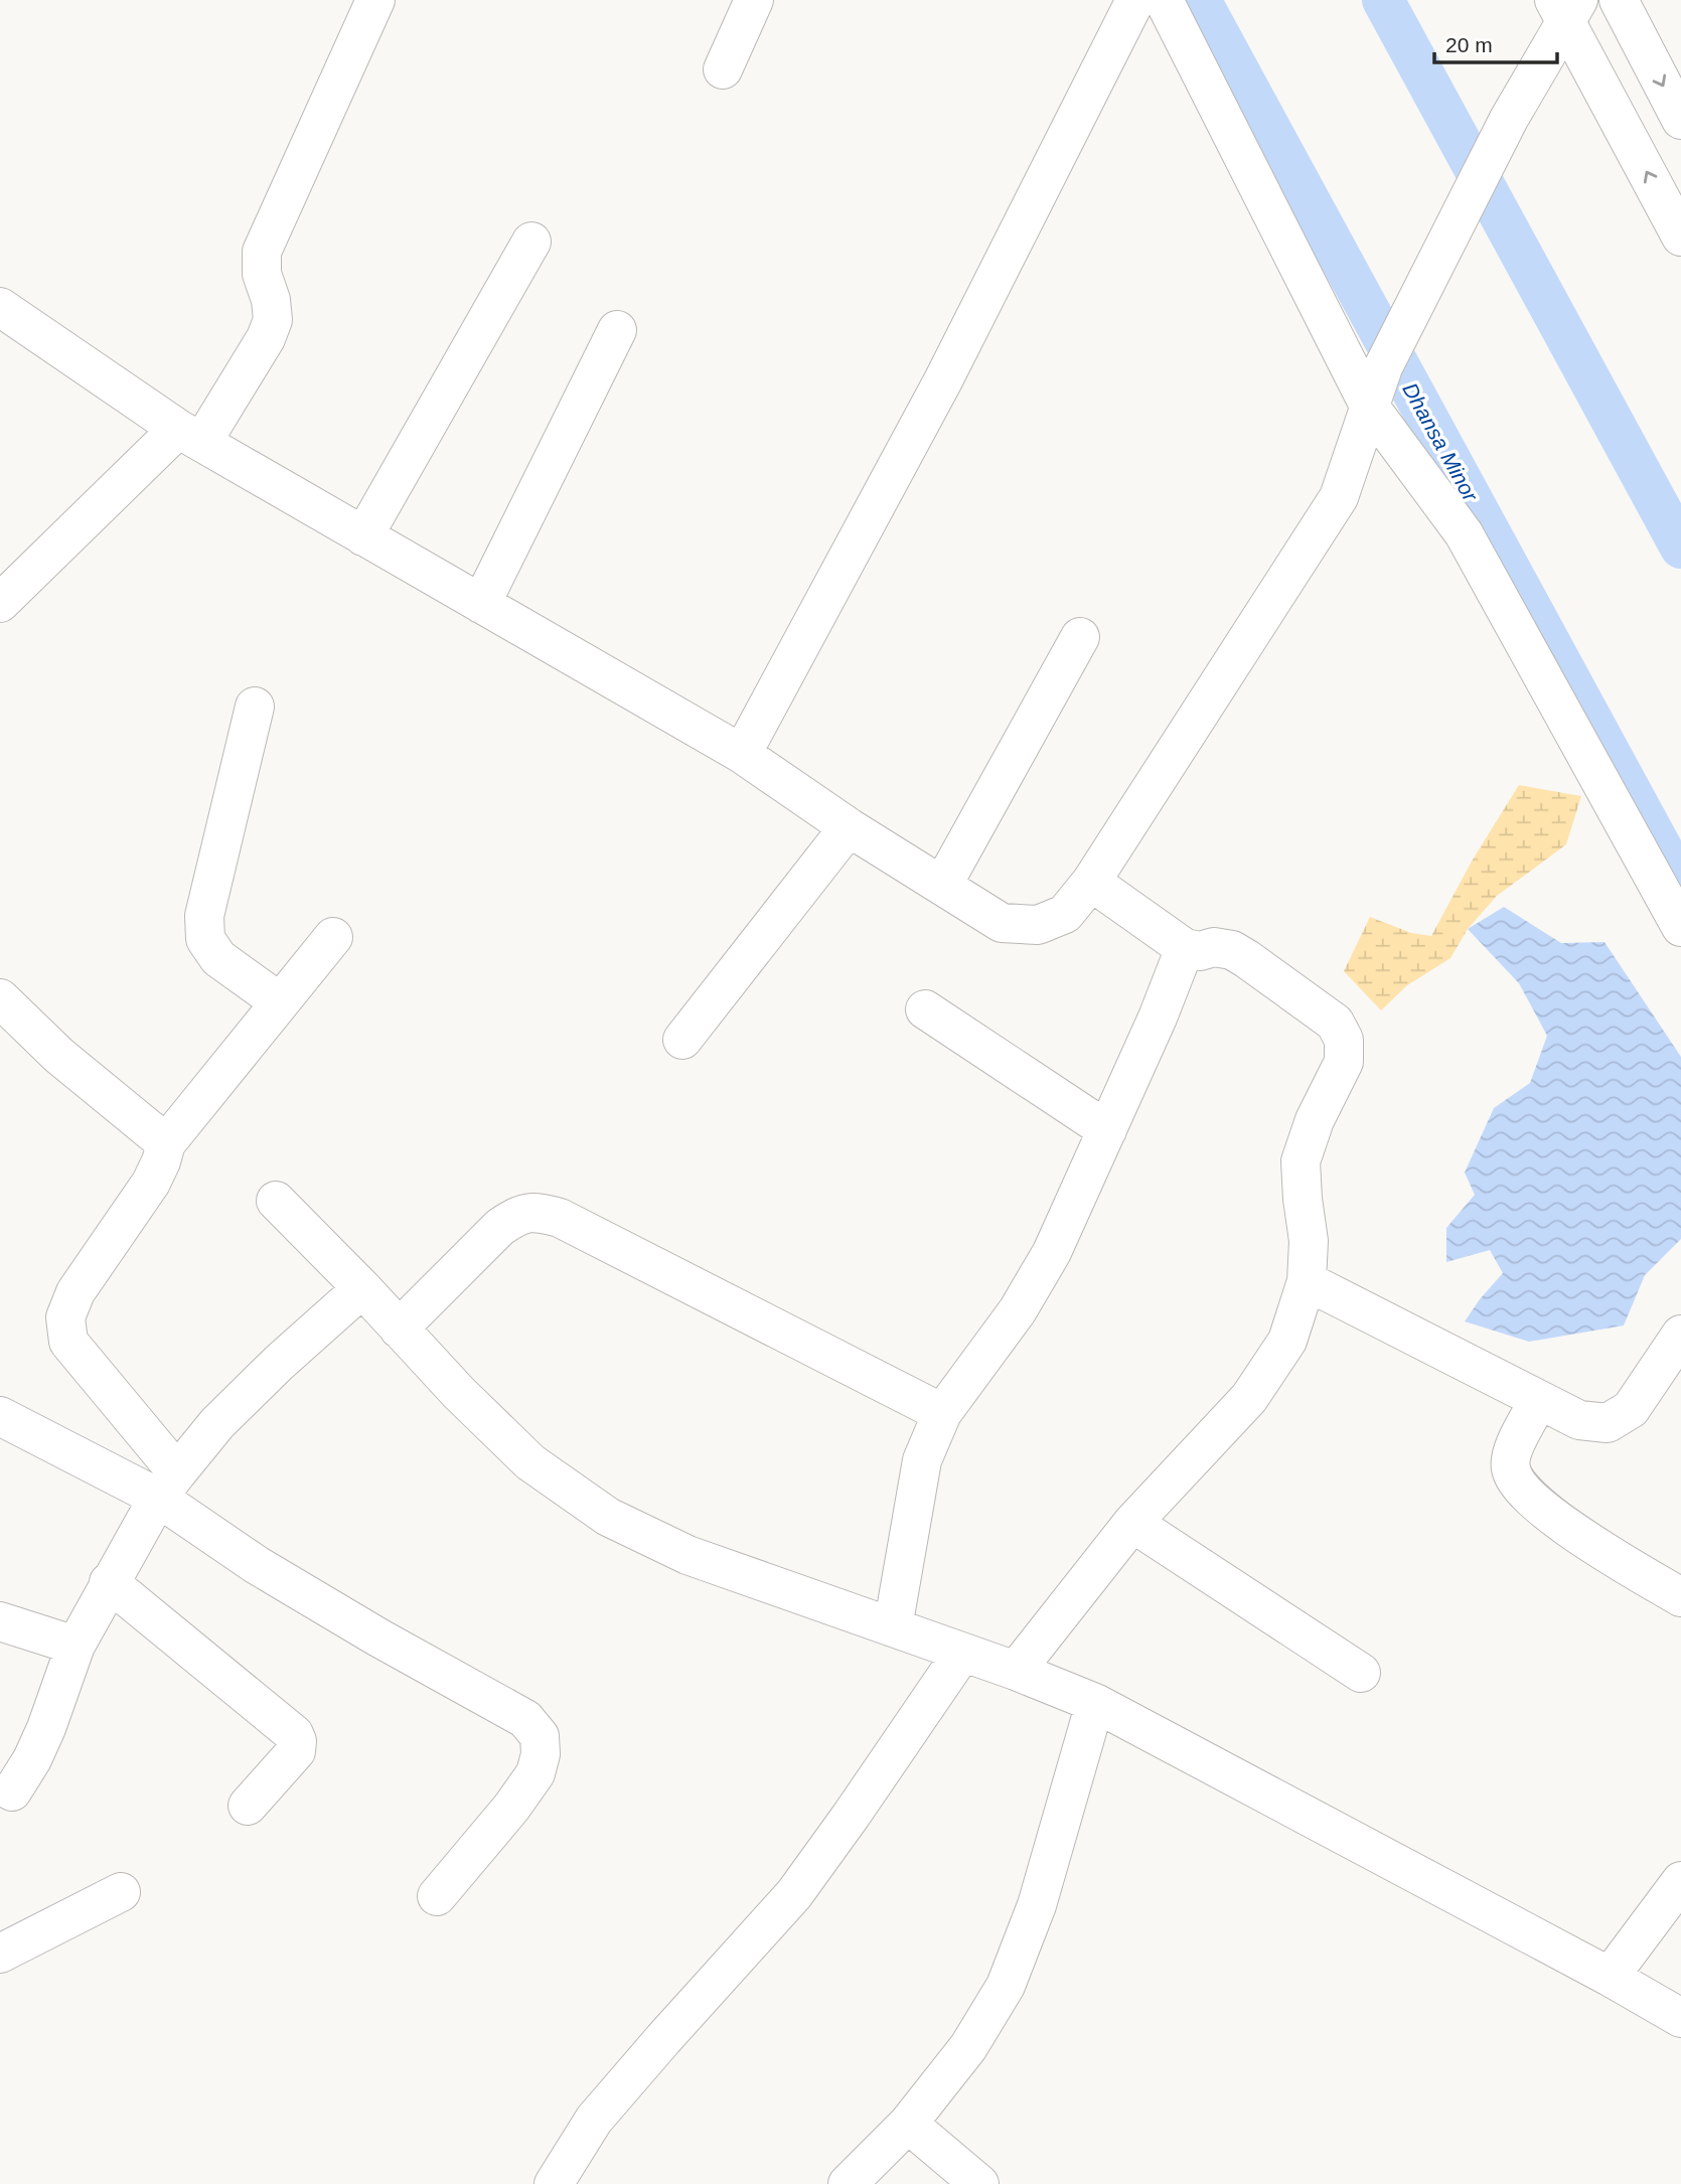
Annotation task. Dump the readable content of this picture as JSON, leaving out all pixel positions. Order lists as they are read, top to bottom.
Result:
{
  "water": ["Dhansa Minor"],
  "scale_bar": "20 m"
}
